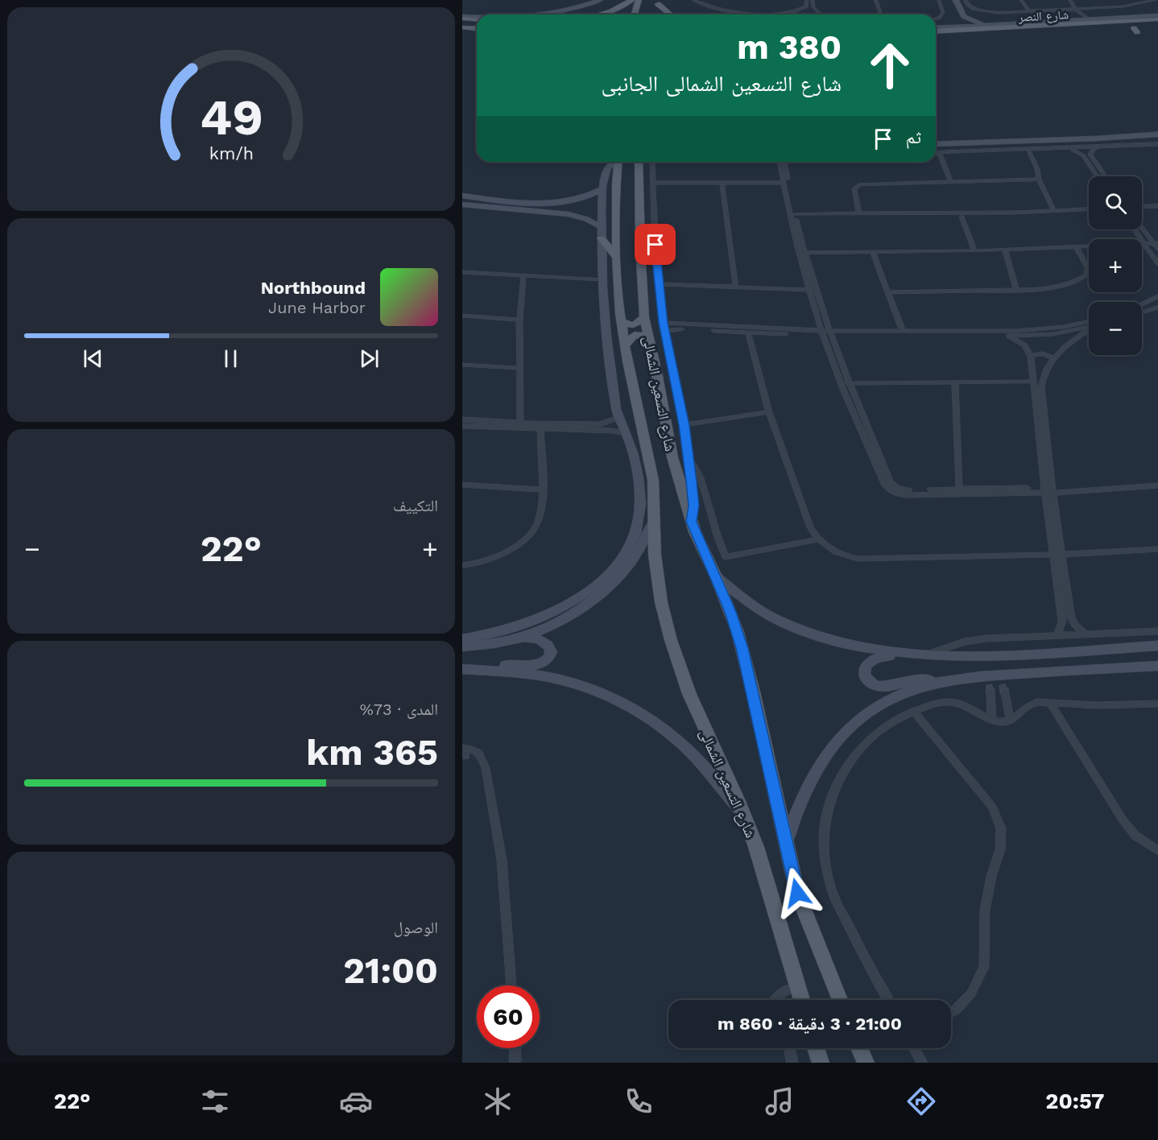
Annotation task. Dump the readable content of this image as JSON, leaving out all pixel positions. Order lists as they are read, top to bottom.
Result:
{
  "streets": {
    "main road": ["شارع النصر", "شارع التسعين الشمالى"]
  },
  "page": {
    "turn": ["380 m", "شارع التسعين الشمالى الجانبى"],
    "then": "ثم",
    "map_buttons": ["+", "−"],
    "song": ["Northbound", "June Harbor"],
    "tile": [
      "التكييف",
      ["المدى · 73%", "365 km"],
      ["الوصول", "21:00"]
    ],
    "heat": ["−", "22°", "+"],
    "limit": "60",
    "trip": "21:00 · 3 دقيقة · 860 m",
    "tabs": ["20:57", "22°"],
    "gauge": ["49", "km/h"]
  }
}
